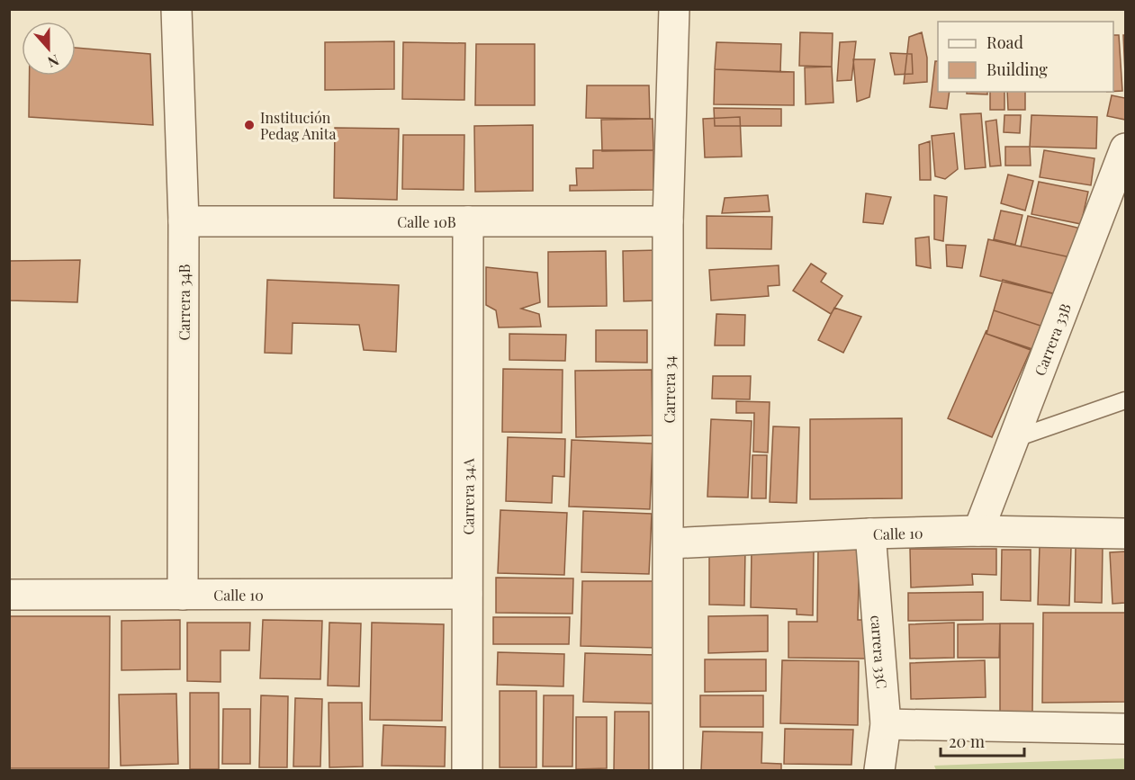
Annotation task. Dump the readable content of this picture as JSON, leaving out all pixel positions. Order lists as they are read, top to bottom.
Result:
{
  "streets": {
    "street": [
      "Calle 10B",
      "Carrera 34B",
      "Carrera 33B",
      "Carrera 34",
      "Carrera 34A",
      "Calle 10",
      "carrera 33C"
    ]
  },
  "crossings": [
    ["Calle 10B", "Carrera 34B"],
    ["Calle 10B", "Carrera 34"],
    ["Calle 10B", "Carrera 34A"],
    ["Carrera 34B", "Calle 10"],
    ["Carrera 33B", "Calle 10"],
    ["Carrera 34", "Calle 10"],
    ["Carrera 34A", "Calle 10"],
    ["Calle 10", "carrera 33C"]
  ],
  "places": ["Institución Pedag Anita"],
  "legend": ["Road", "Building"],
  "scale_bar": "20 m",
  "north": "bottom"
}
